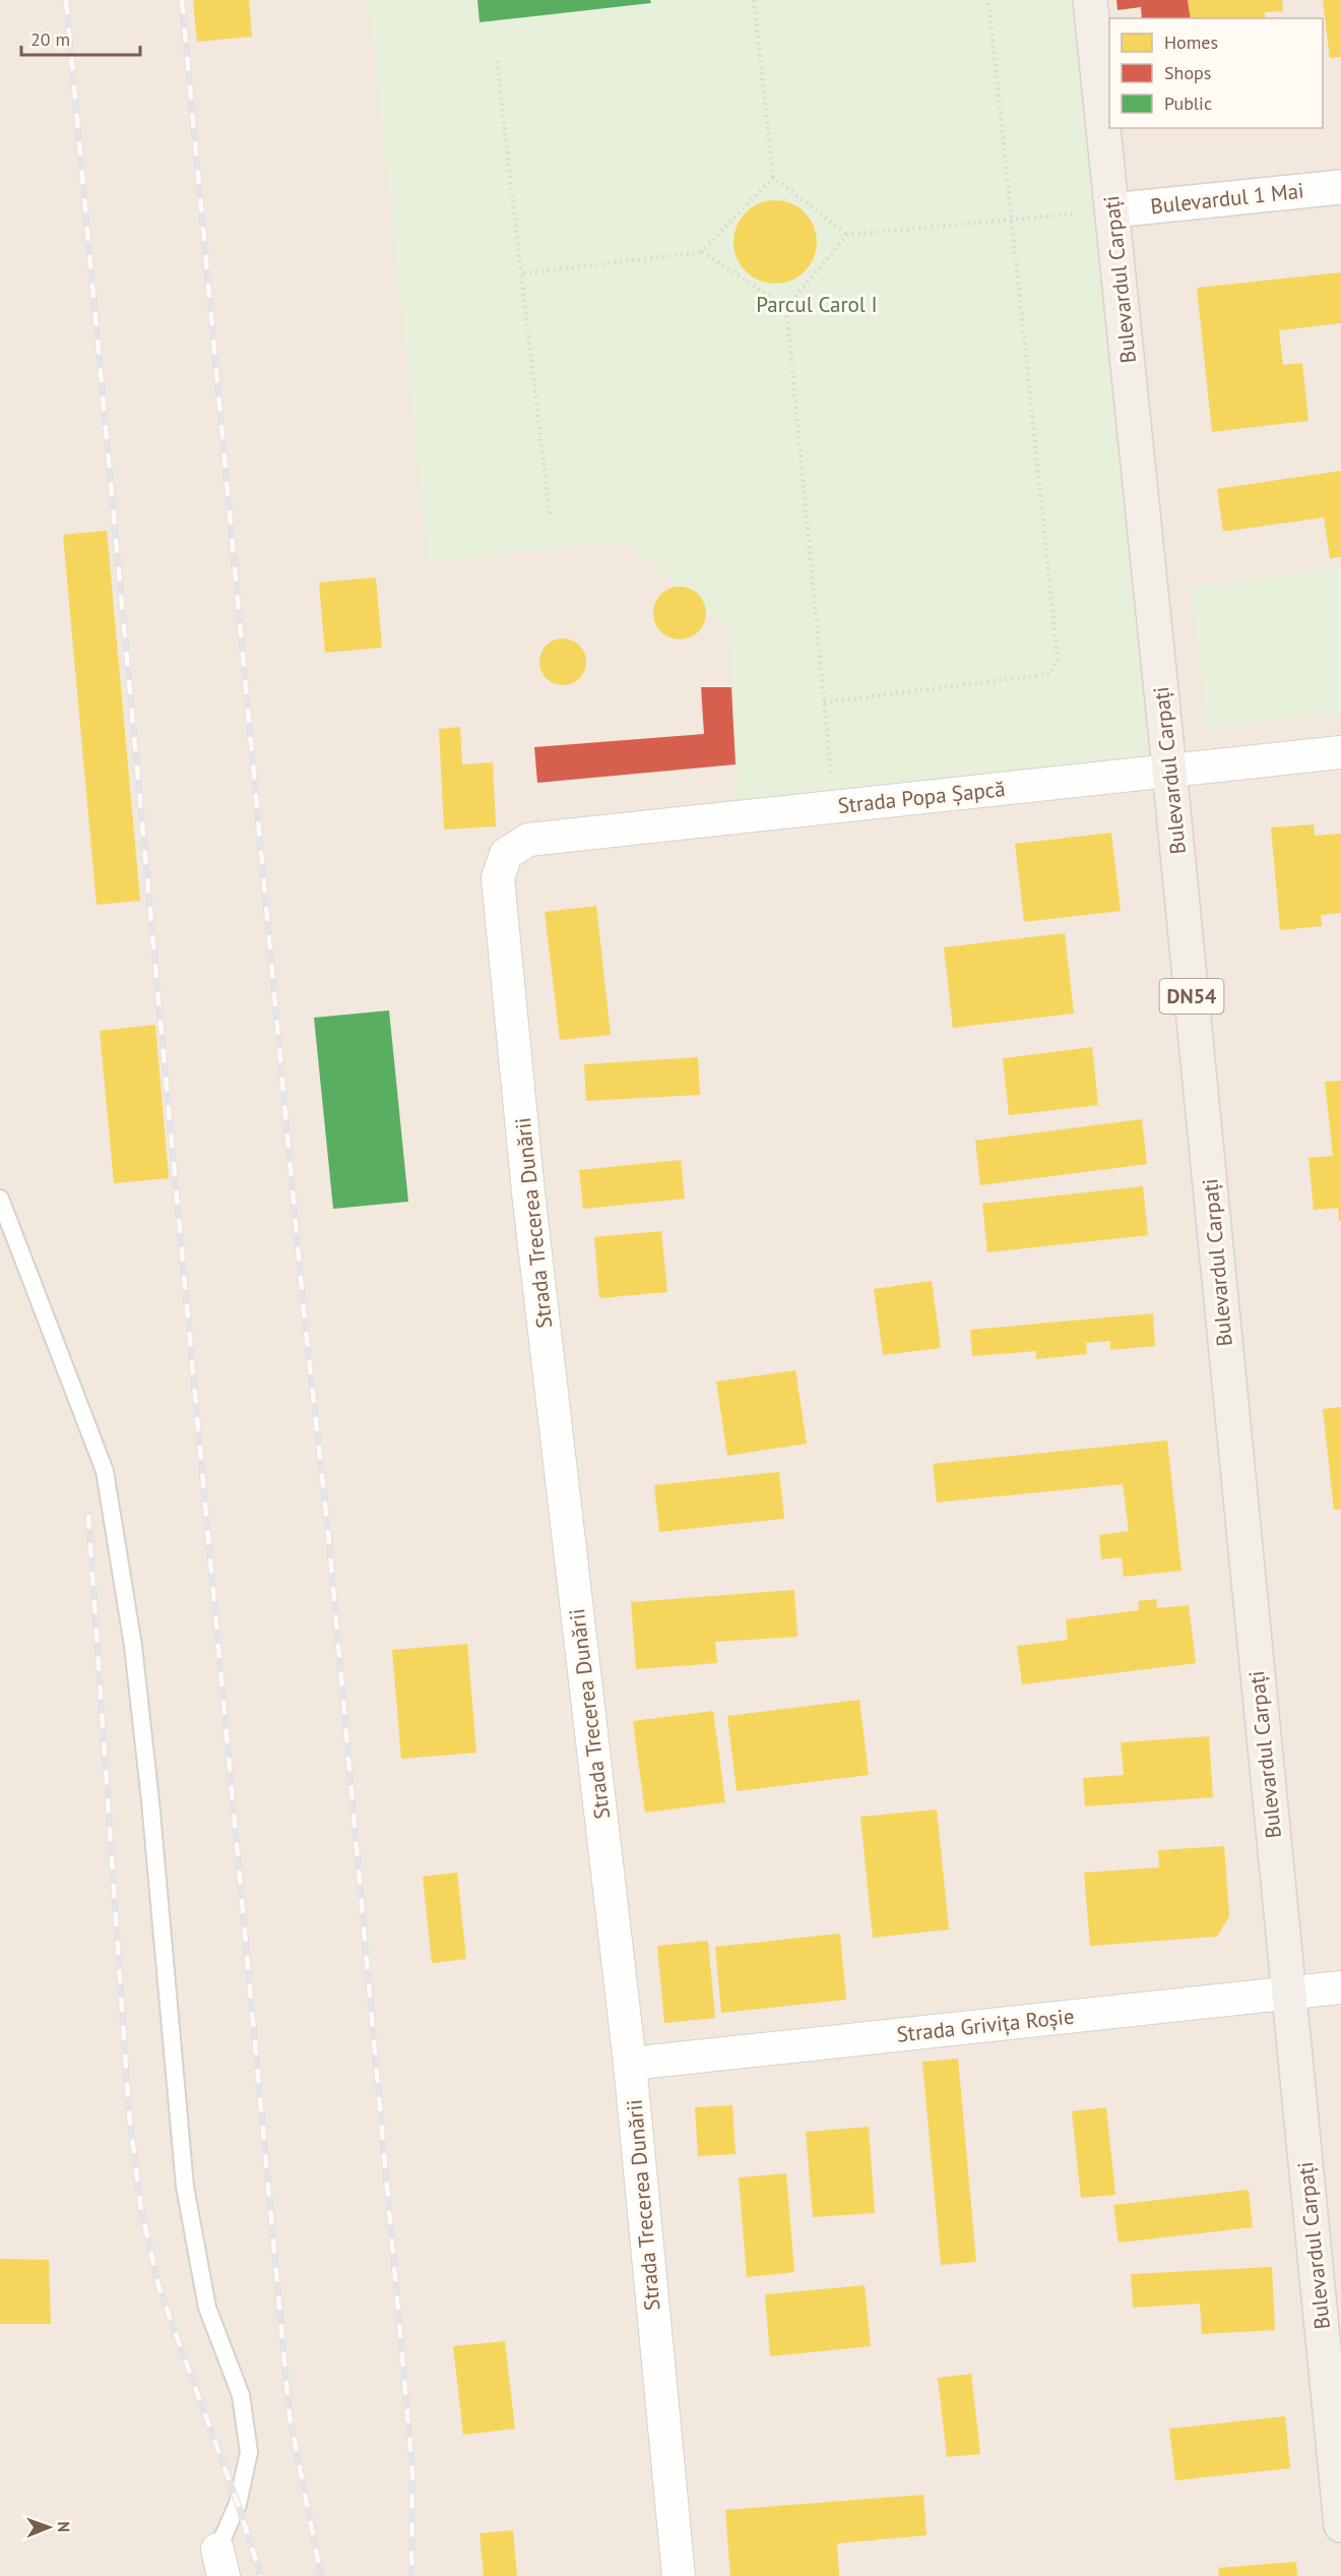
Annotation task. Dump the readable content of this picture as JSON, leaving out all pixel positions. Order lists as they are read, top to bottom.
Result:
{
  "streets": {
    "main road": ["Bulevardul Carpați", "DN54"],
    "street": [
      "Bulevardul 1 Mai",
      "Strada Popa Șapcă",
      "Strada Trecerea Dunării",
      "Strada Grivița Roșie"
    ]
  },
  "crossings": [
    ["Bulevardul 1 Mai", "Bulevardul Carpați"],
    ["Bulevardul Carpați", "Strada Popa Șapcă"],
    ["Bulevardul Carpați", "Strada Grivița Roșie"],
    ["Strada Popa Șapcă", "Strada Trecerea Dunării"],
    ["Strada Trecerea Dunării", "Strada Grivița Roșie"]
  ],
  "parks": ["Parcul Carol I"],
  "legend": ["Homes", "Shops", "Public"],
  "scale_bar": "20 m",
  "north": "right"
}
